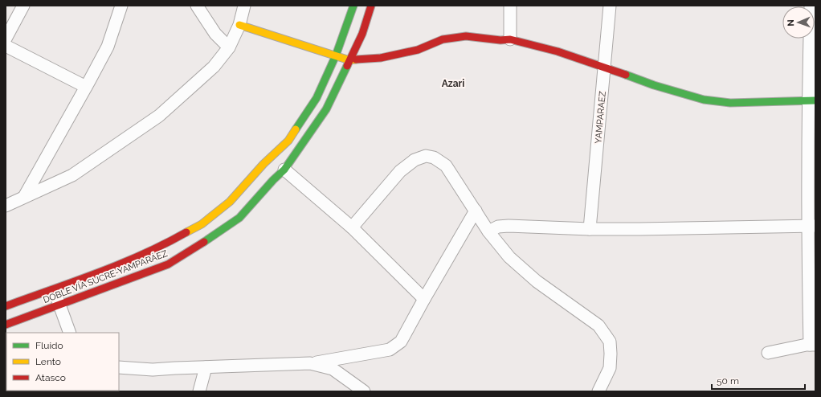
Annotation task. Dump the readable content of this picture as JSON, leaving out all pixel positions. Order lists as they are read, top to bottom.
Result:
{
  "streets": {
    "main road": ["DOBLE VÍA SUCRE-YAMPARÁEZ"],
    "street": ["YAMPARAEZ"]
  },
  "districts": ["Azari"],
  "legend": ["Fluido", "Lento", "Atasco"],
  "scale_bar": "50 m",
  "north": "left"
}
